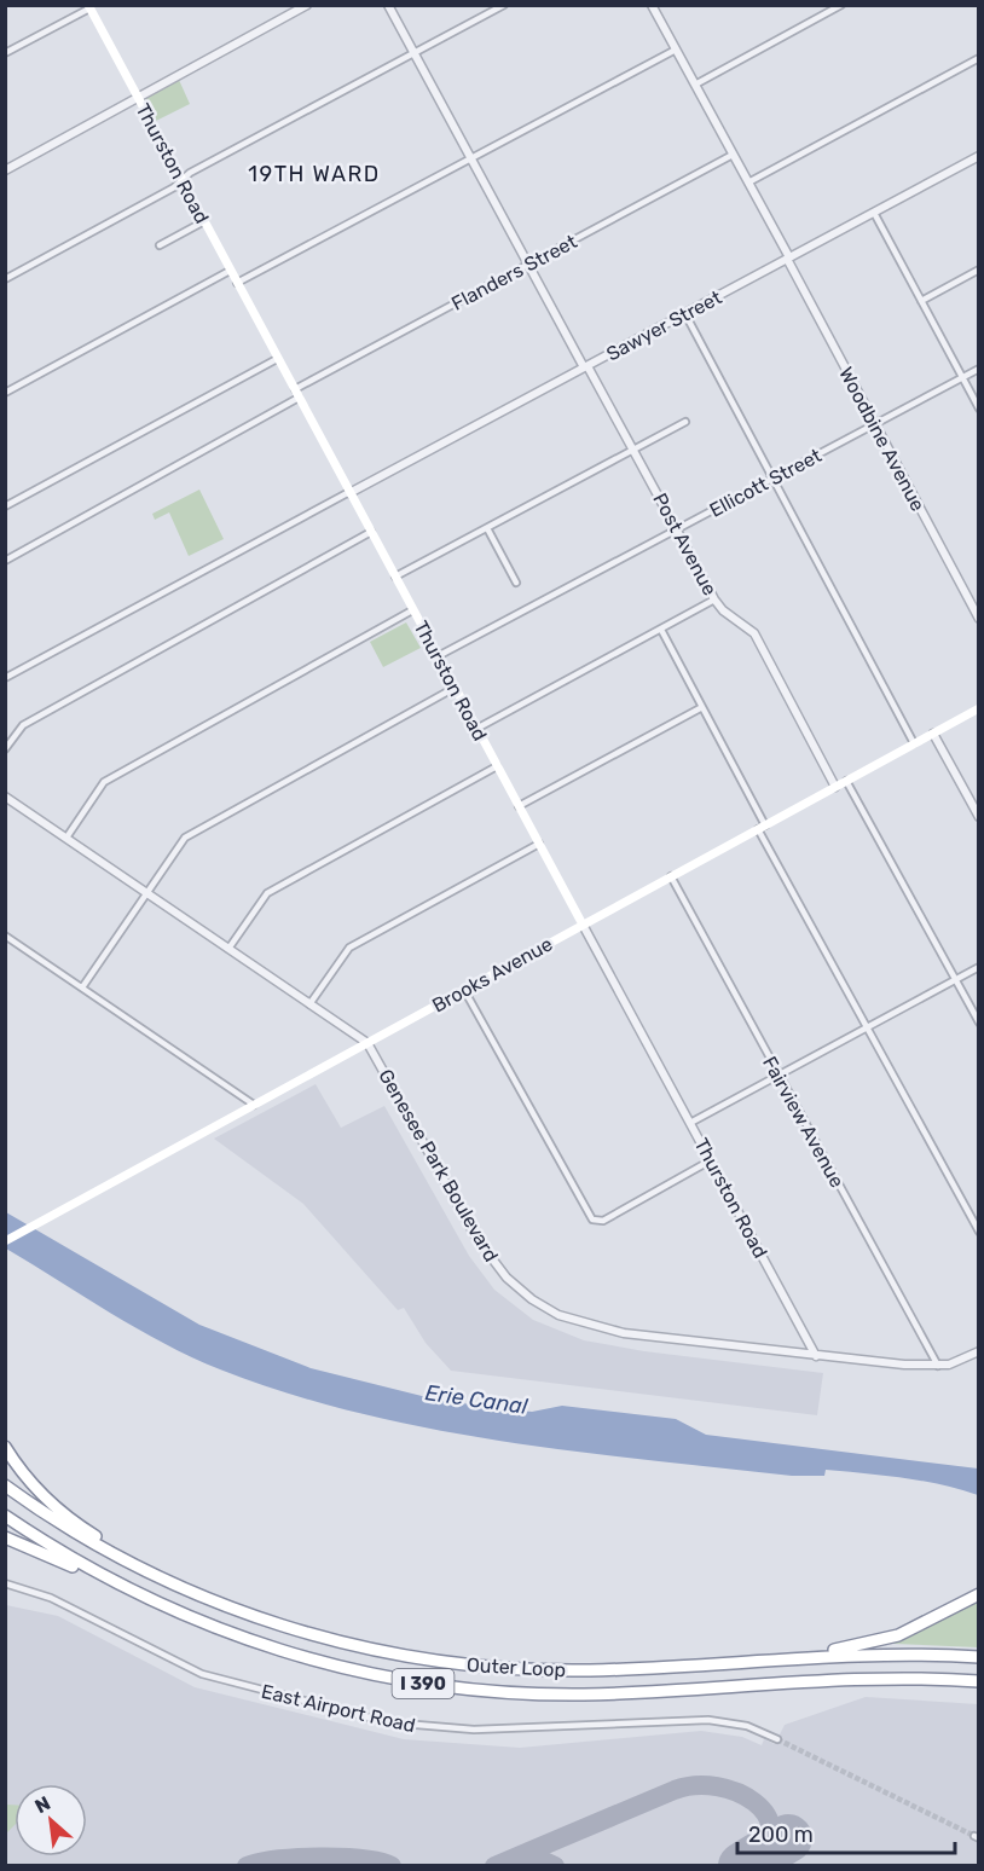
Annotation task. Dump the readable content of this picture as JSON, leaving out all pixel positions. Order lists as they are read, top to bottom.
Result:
{
  "streets": {
    "highway": ["Outer Loop", "I 390"],
    "main road": ["Thurston Road", "Brooks Avenue"],
    "street": [
      "Flanders Street",
      "Sawyer Street",
      "Woodbine Avenue",
      "Ellicott Street",
      "Post Avenue",
      "Fairview Avenue",
      "Genesee Park Boulevard",
      "East Airport Road"
    ]
  },
  "crossings": [
    ["Thurston Road", "Flanders Street"],
    ["Thurston Road", "Sawyer Street"],
    ["Thurston Road", "Ellicott Street"],
    ["Thurston Road", "Brooks Avenue"],
    ["Thurston Road", "Genesee Park Boulevard"],
    ["Flanders Street", "Woodbine Avenue"],
    ["Flanders Street", "Post Avenue"],
    ["Sawyer Street", "Woodbine Avenue"],
    ["Sawyer Street", "Post Avenue"],
    ["Woodbine Avenue", "Ellicott Street"],
    ["Ellicott Street", "Post Avenue"],
    ["Post Avenue", "Brooks Avenue"],
    ["Brooks Avenue", "Fairview Avenue"],
    ["Brooks Avenue", "Genesee Park Boulevard"],
    ["Fairview Avenue", "Genesee Park Boulevard"]
  ],
  "districts": ["19TH WARD"],
  "water": ["Erie Canal"],
  "scale_bar": "200 m",
  "north": "top left"
}
